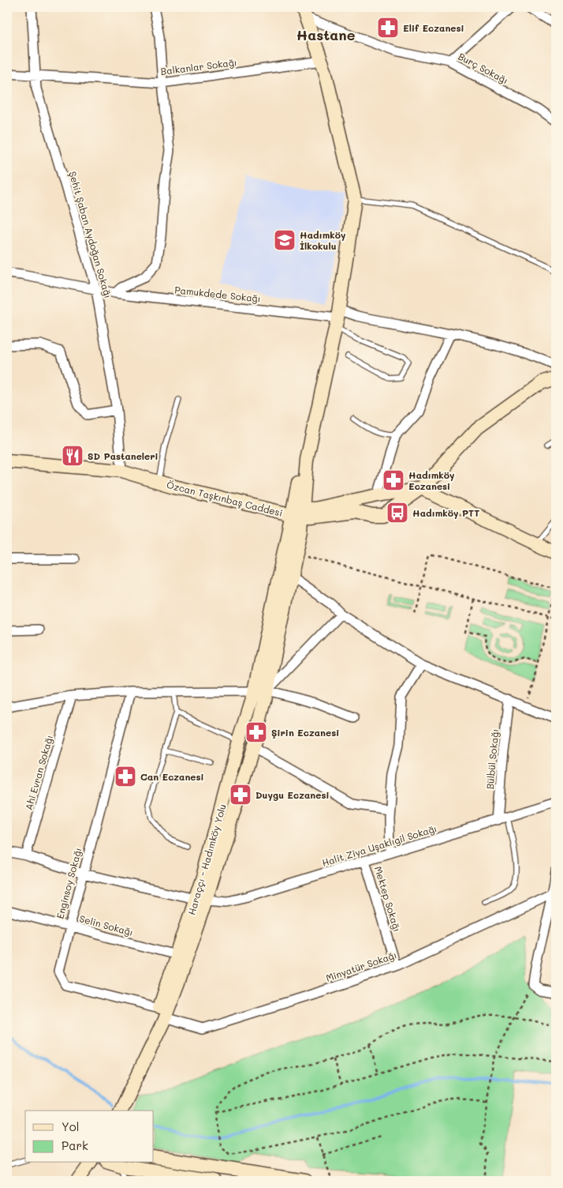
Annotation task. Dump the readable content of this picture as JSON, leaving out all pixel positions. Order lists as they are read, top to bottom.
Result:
{
  "streets": {
    "main road": ["Özcan Taşkınbaş Caddesi", "Haraççı - Hadımköy Yolu"],
    "street": [
      "Balkanlar Sokağı",
      "Burç Sokağı",
      "Şehit Şaban Aydoğan Sokağı",
      "Pamukdede Sokağı",
      "Bülbül Sokağı",
      "Ahi Evran Sokağı",
      "Halit Ziya Uşaklıgil Sokağı",
      "Enginsoy Sokağı",
      "Mektep Sokağı",
      "Selin Sokağı",
      "Minyatür Sokağı"
    ]
  },
  "crossings": [
    ["Balkanlar Sokağı", "Şehit Şaban Aydoğan Sokağı"],
    ["Şehit Şaban Aydoğan Sokağı", "Pamukdede Sokağı"],
    ["Şehit Şaban Aydoğan Sokağı", "Özcan Taşkınbaş Caddesi"],
    ["Özcan Taşkınbaş Caddesi", "Haraççı - Hadımköy Yolu"],
    ["Bülbül Sokağı", "Halit Ziya Uşaklıgil Sokağı"],
    ["Ahi Evran Sokağı", "Halit Ziya Uşaklıgil Sokağı"],
    ["Halit Ziya Uşaklıgil Sokağı", "Haraççı - Hadımköy Yolu"],
    ["Halit Ziya Uşaklıgil Sokağı", "Enginsoy Sokağı"],
    ["Halit Ziya Uşaklıgil Sokağı", "Mektep Sokağı"],
    ["Haraççı - Hadımköy Yolu", "Enginsoy Sokağı"],
    ["Haraççı - Hadımköy Yolu", "Selin Sokağı"],
    ["Haraççı - Hadımköy Yolu", "Minyatür Sokağı"],
    ["Enginsoy Sokağı", "Selin Sokağı"],
    ["Enginsoy Sokağı", "Minyatür Sokağı"],
    ["Mektep Sokağı", "Minyatür Sokağı"]
  ],
  "districts": ["Hastane"],
  "places": {
    "pharmacy": [
      "Elif Eczanesi",
      "Hadımköy Eczanesi",
      "Şirin Eczanesi",
      "Can Eczanesi",
      "Duygu Eczanesi"
    ],
    "school or university": ["Hadımköy İlkokulu"],
    "restaurant": ["SD Pastaneleri"],
    "bus stop": ["Hadımköy PTT"]
  },
  "legend": ["Yol", "Park"]
}
